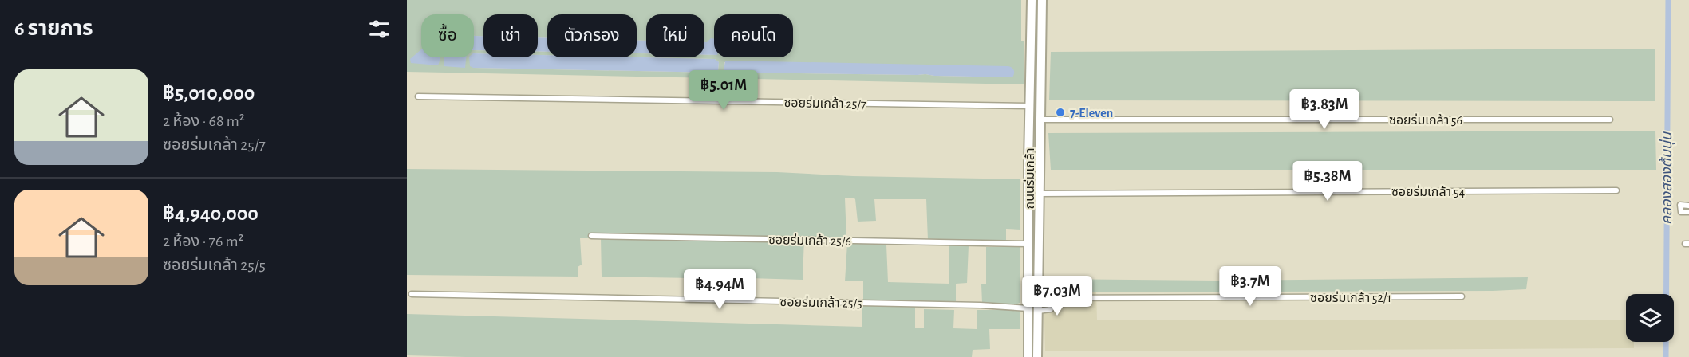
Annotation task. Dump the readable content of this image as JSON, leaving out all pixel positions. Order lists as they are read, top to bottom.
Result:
{
  "streets": {
    "main road": ["ถนนร่มเกล้า"],
    "street": [
      "ซอยร่มเกล้า 25/7",
      "ซอยร่มเกล้า 56",
      "ซอยร่มเกล้า 54",
      "ซอยร่มเกล้า 25/6",
      "ซอยร่มเกล้า 52/1",
      "ซอยร่มเกล้า 25/5"
    ]
  },
  "crossings": [
    ["ซอยร่มเกล้า 25/7", "ถนนร่มเกล้า"],
    ["ซอยร่มเกล้า 56", "ถนนร่มเกล้า"],
    ["ถนนร่มเกล้า", "ซอยร่มเกล้า 54"],
    ["ถนนร่มเกล้า", "ซอยร่มเกล้า 25/6"],
    ["ถนนร่มเกล้า", "ซอยร่มเกล้า 52/1"],
    ["ถนนร่มเกล้า", "ซอยร่มเกล้า 25/5"]
  ],
  "water": ["คลองสองต้นนุ่น"],
  "places": ["7-Eleven"],
  "page": {
    "heading": "6 รายการ",
    "chip": [
      "ซื้อ",
      "เช่า",
      "ตัวกรอง",
      "ใหม่",
      "คอนโด"
    ],
    "list": [
      {
        "name": "฿5,010,000",
        "note": "2 ห้อง · 68 m² · ซอยร่มเกล้า 25/7"
      },
      {
        "name": "฿4,940,000",
        "note": "2 ห้อง · 76 m² · ซอยร่มเกล้า 25/5"
      }
    ],
    "price": [
      "฿5.01M",
      "฿3.83M",
      "฿5.38M",
      "฿3.7M",
      "฿4.94M",
      "฿7.03M"
    ]
  }
}
